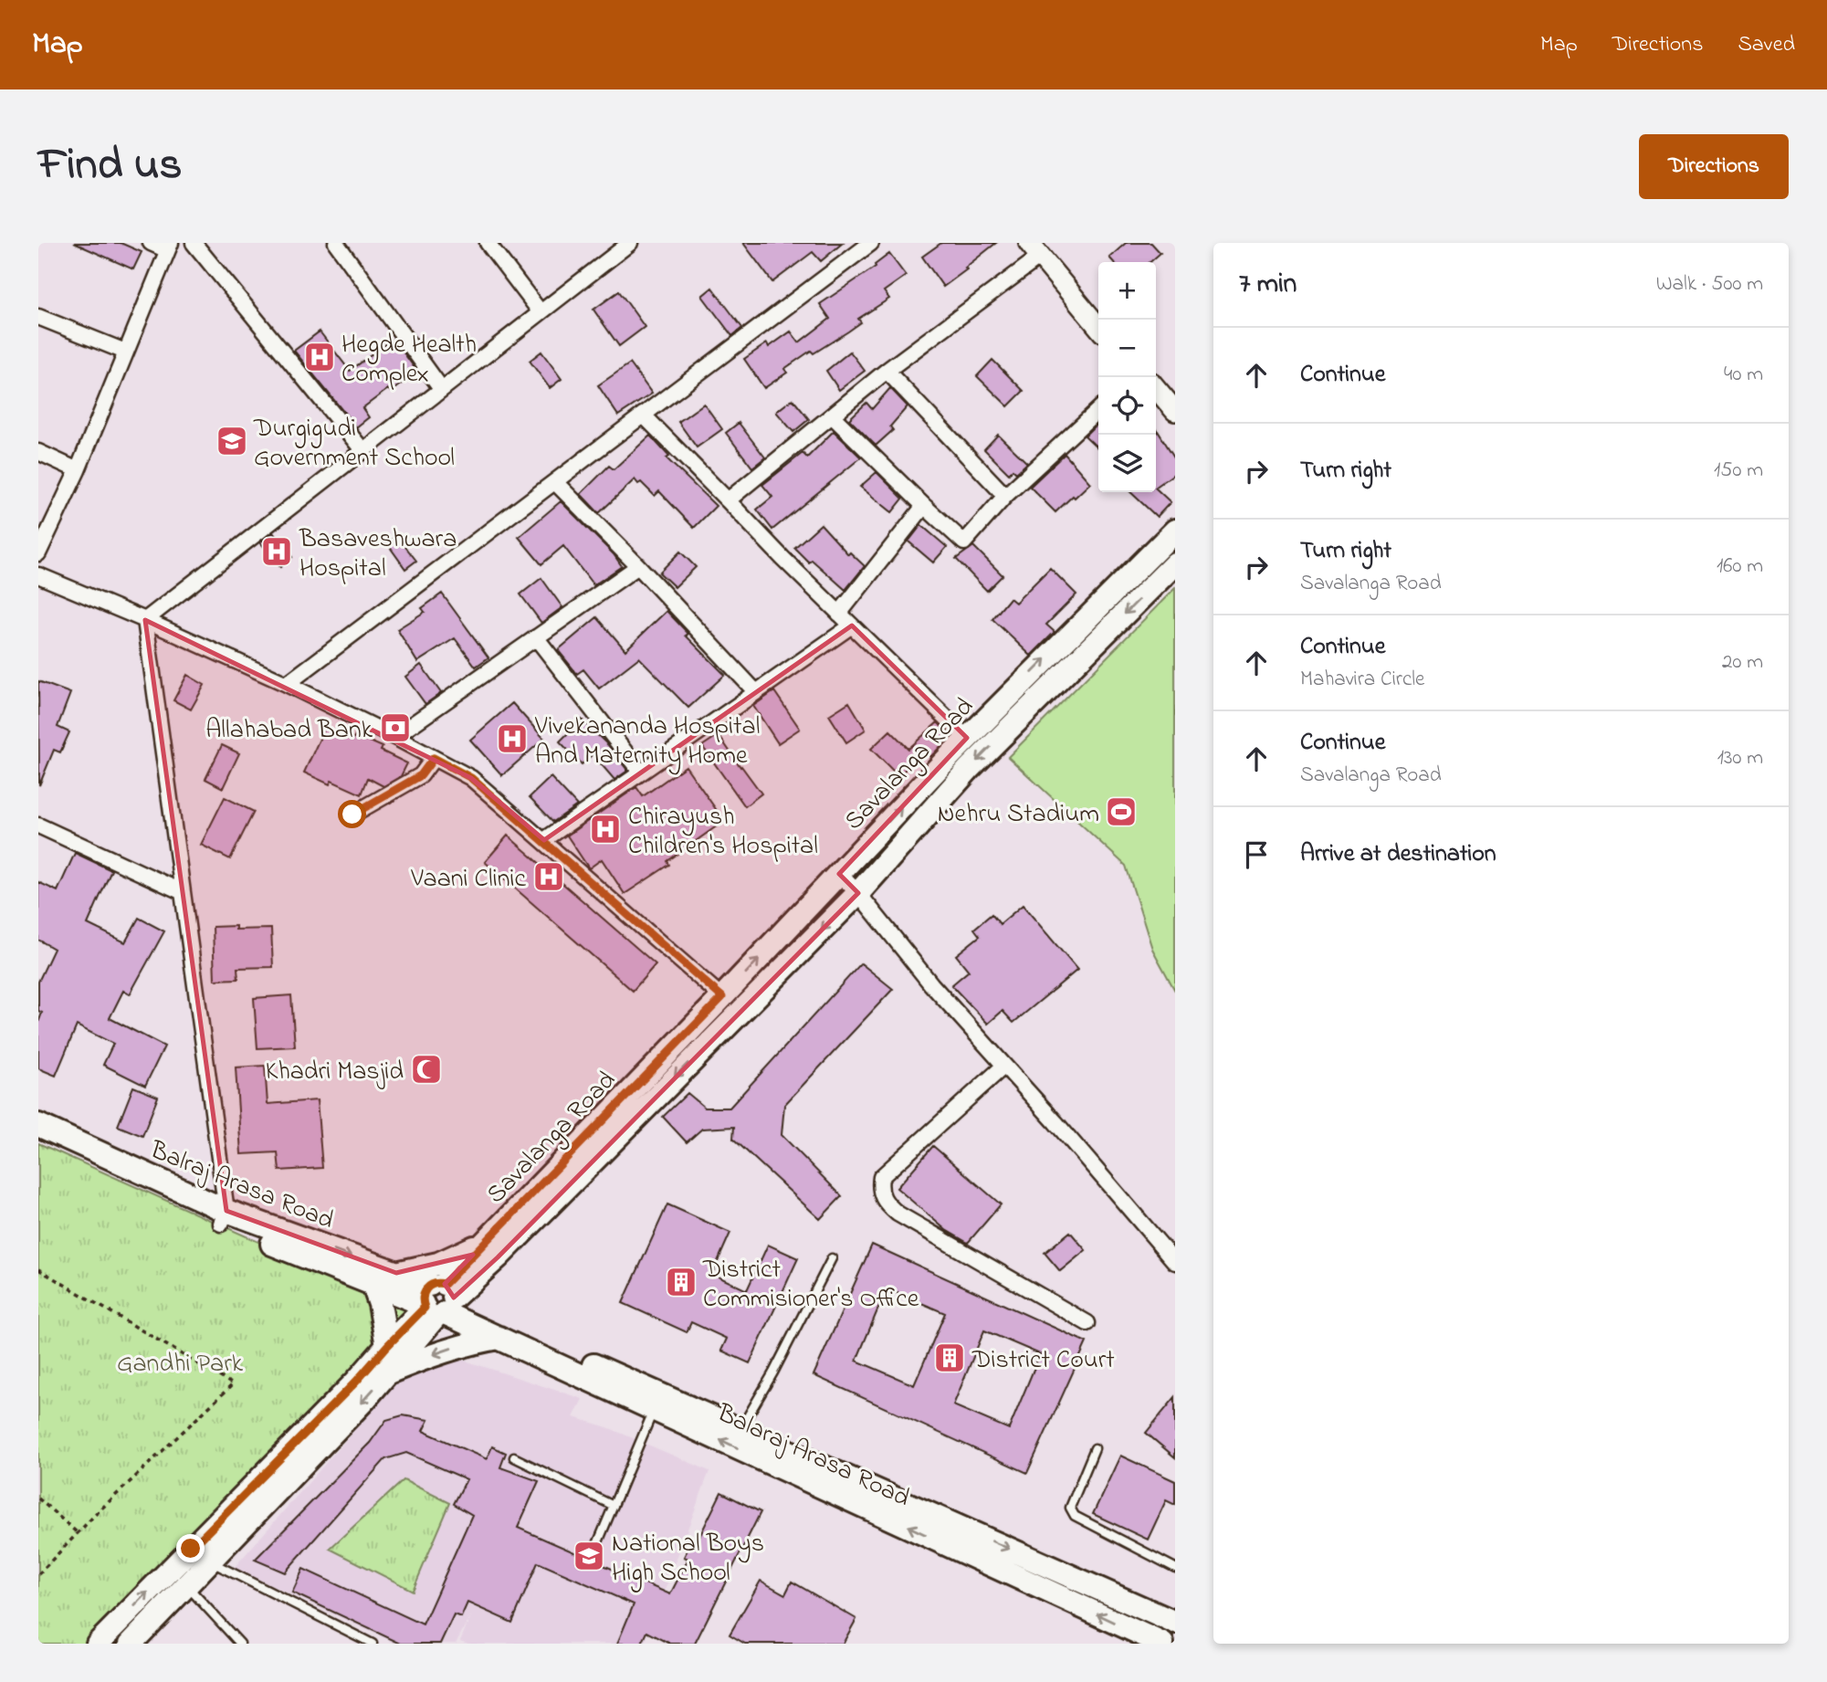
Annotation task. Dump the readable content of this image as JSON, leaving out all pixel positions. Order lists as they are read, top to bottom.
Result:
{
  "streets": {
    "main road": ["Savalanga Road", "Balraj Arasa Road", "Balaraj Arasa Road"]
  },
  "crossings": [
    ["Savalanga Road", "Balraj Arasa Road"],
    ["Savalanga Road", "Balaraj Arasa Road"],
    ["Balraj Arasa Road", "Balaraj Arasa Road"]
  ],
  "one_way": ["Balraj Arasa Road"],
  "parks": ["Gandhi Park"],
  "places": {
    "hospital": [
      "Hegde Health Complex",
      "Basaveshwara Hospital",
      "Vivekananda Hospital And Maternity Home",
      "Chirayush Children's Hospital",
      "Vaani Clinic"
    ],
    "school or university": ["Durgigudi Government School", "National Boys High School"],
    "bank": ["Allahabad Bank"],
    "sports": ["Nehru Stadium"],
    "mosque": ["Khadri Masjid"],
    "building": ["District Commisioner's Office", "District Court"]
  },
  "page": {
    "header": "Map",
    "nav": ["Map", "Directions", "Saved"],
    "title": "Find us",
    "buttons": "Directions",
    "heading": ["7 min", "Walk · 500 m"],
    "map_buttons": ["+", "−"],
    "list": [
      ["Continue", "40 m"],
      ["Turn right", "150 m"],
      ["Turn right", "Savalanga Road", "160 m"],
      ["Continue", "Mahavira Circle", "20 m"],
      ["Continue", "Savalanga Road", "130 m"],
      "Arrive at destination"
    ]
  }
}
